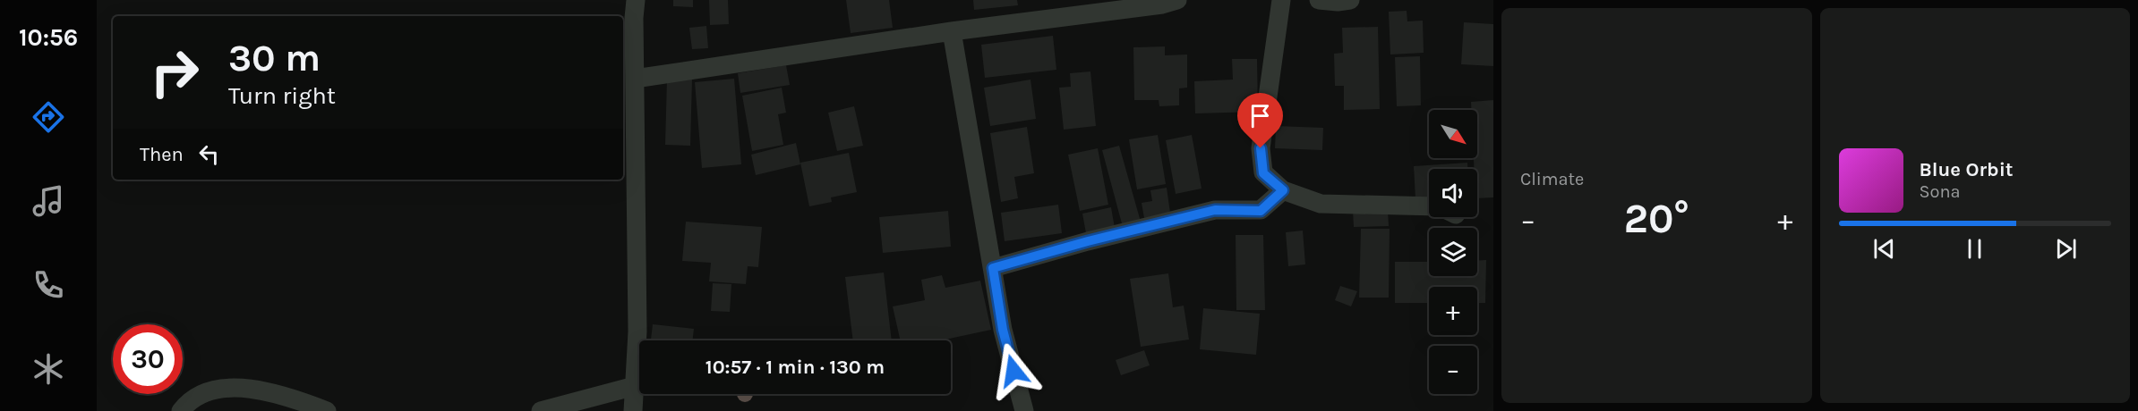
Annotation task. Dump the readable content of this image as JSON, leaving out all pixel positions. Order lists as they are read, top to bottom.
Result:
{
  "north": "bottom right",
  "page": {
    "tabs": "10:56",
    "tile": "Climate",
    "turn": ["30 m", "Turn right"],
    "map_buttons": ["+", "−"],
    "then": "Then",
    "song": ["Blue Orbit", "Sona"],
    "heat": ["−", "20°", "+"],
    "limit": "30",
    "trip": "10:57 · 1 min · 130 m"
  }
}
